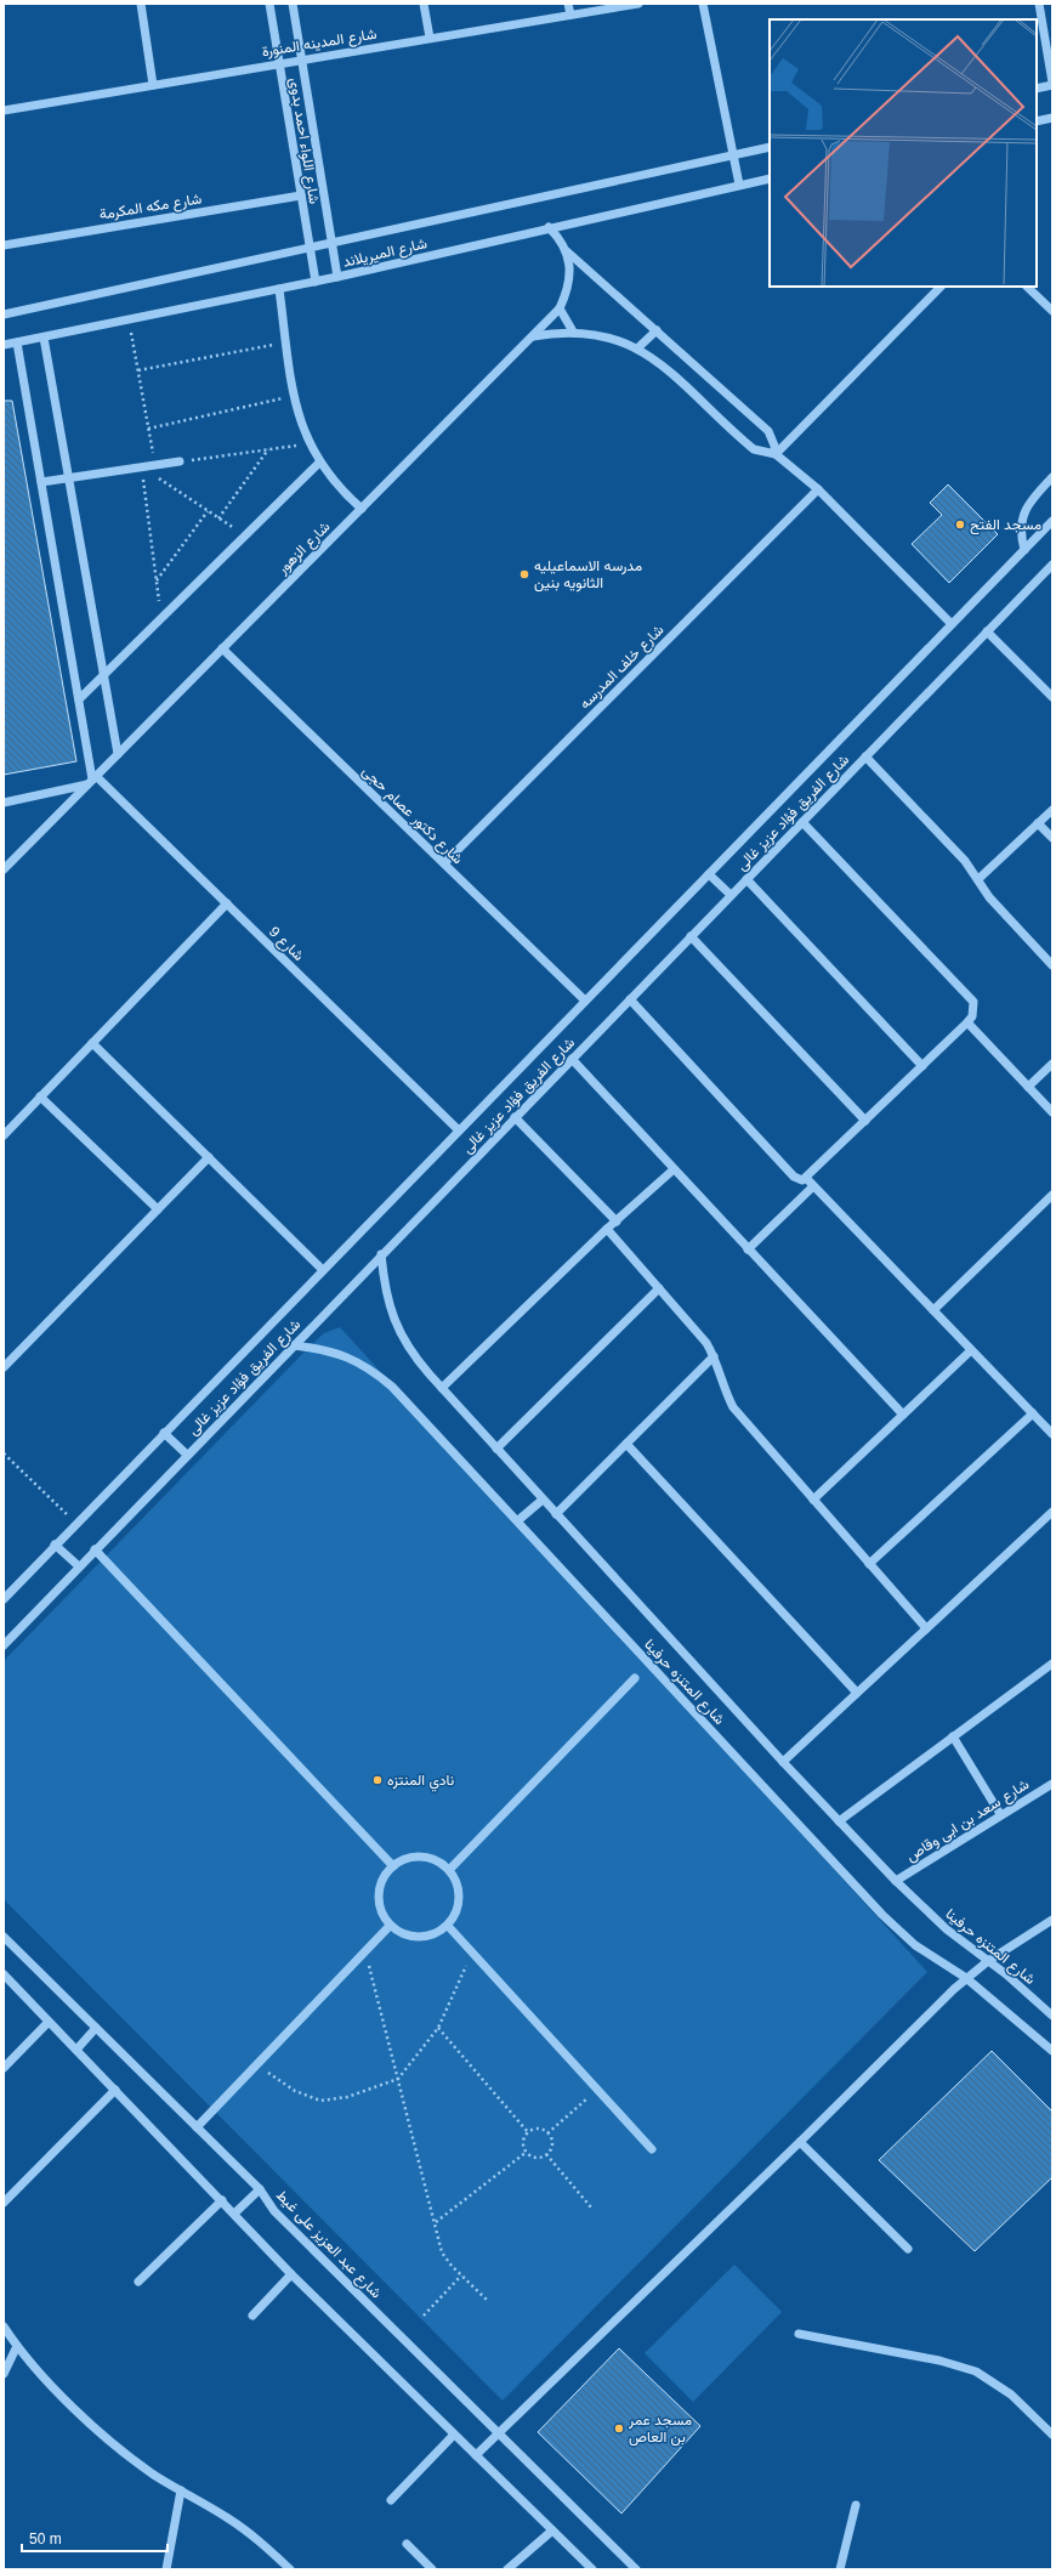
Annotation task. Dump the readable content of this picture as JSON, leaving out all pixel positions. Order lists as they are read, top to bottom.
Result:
{
  "streets": {
    "street": [
      "شارع المدينه المنورة",
      "شارع اللواء احمد بدوى",
      "شارع مكه المكرمة",
      "شارع الميريلاند",
      "شارع الزهور",
      "شارع خلف المدرسه",
      "شارع الفريق فؤاد عزيز غالى",
      "شارع دكتور عصام حجى",
      "شارع 9",
      "شارع المتنزه حرفينا",
      "شارع سعد بن ابى وقاص",
      "شارع عبد العزيز على غيط"
    ]
  },
  "crossings": [
    ["شارع المدينه المنورة", "شارع اللواء احمد بدوى"],
    ["شارع اللواء احمد بدوى", "شارع مكه المكرمة"],
    ["شارع اللواء احمد بدوى", "شارع الميريلاند"],
    ["شارع الميريلاند", "شارع الزهور"],
    ["شارع الزهور", "شارع دكتور عصام حجى"],
    ["شارع الزهور", "شارع 9"],
    ["شارع خلف المدرسه", "شارع دكتور عصام حجى"],
    ["شارع الفريق فؤاد عزيز غالى", "شارع دكتور عصام حجى"],
    ["شارع الفريق فؤاد عزيز غالى", "شارع 9"],
    ["شارع الفريق فؤاد عزيز غالى", "شارع المتنزه حرفينا"],
    ["شارع المتنزه حرفينا", "شارع سعد بن ابى وقاص"]
  ],
  "places": [
    "مسجد الفتح",
    "مدرسه الاسماعيليه الثانويه بنين",
    "نادي المنتزه",
    "مسجد عمر بن العاص"
  ],
  "scale_bar": "50 m"
}
